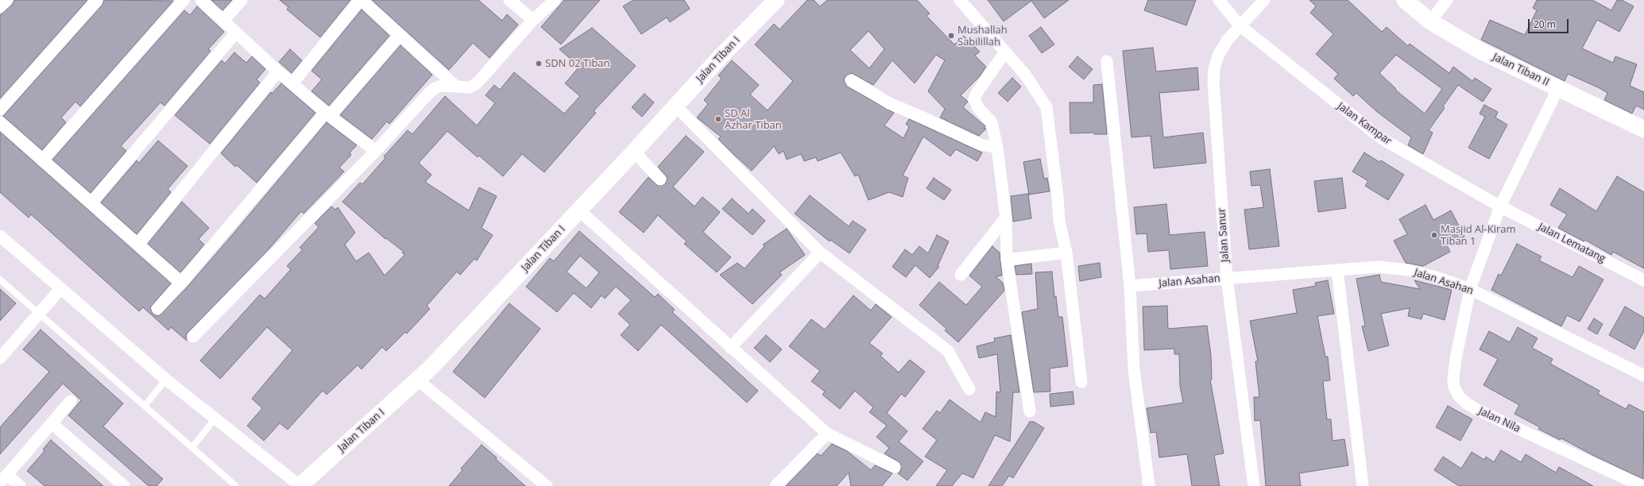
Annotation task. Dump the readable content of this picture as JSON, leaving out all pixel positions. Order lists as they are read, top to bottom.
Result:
{
  "streets": {
    "street": [
      "Jalan Tiban I",
      "Jalan Tiban II",
      "Jalan Kampar",
      "Jalan Sanur",
      "Jalan Lematang",
      "Jalan Asahan",
      "Jalan Nila"
    ]
  },
  "crossings": [
    ["Jalan Tiban II", "Jalan Nila"],
    ["Jalan Kampar", "Jalan Sanur"],
    ["Jalan Kampar", "Jalan Lematang"],
    ["Jalan Kampar", "Jalan Nila"],
    ["Jalan Sanur", "Jalan Asahan"],
    ["Jalan Lematang", "Jalan Nila"],
    ["Jalan Asahan", "Jalan Nila"]
  ],
  "places": [
    "Mushallah Sabilillah",
    "SDN 02 Tiban",
    "SD Al Azhar Tiban",
    "Masjid Al-Kiram Tiban 1"
  ],
  "scale_bar": "20 m"
}
